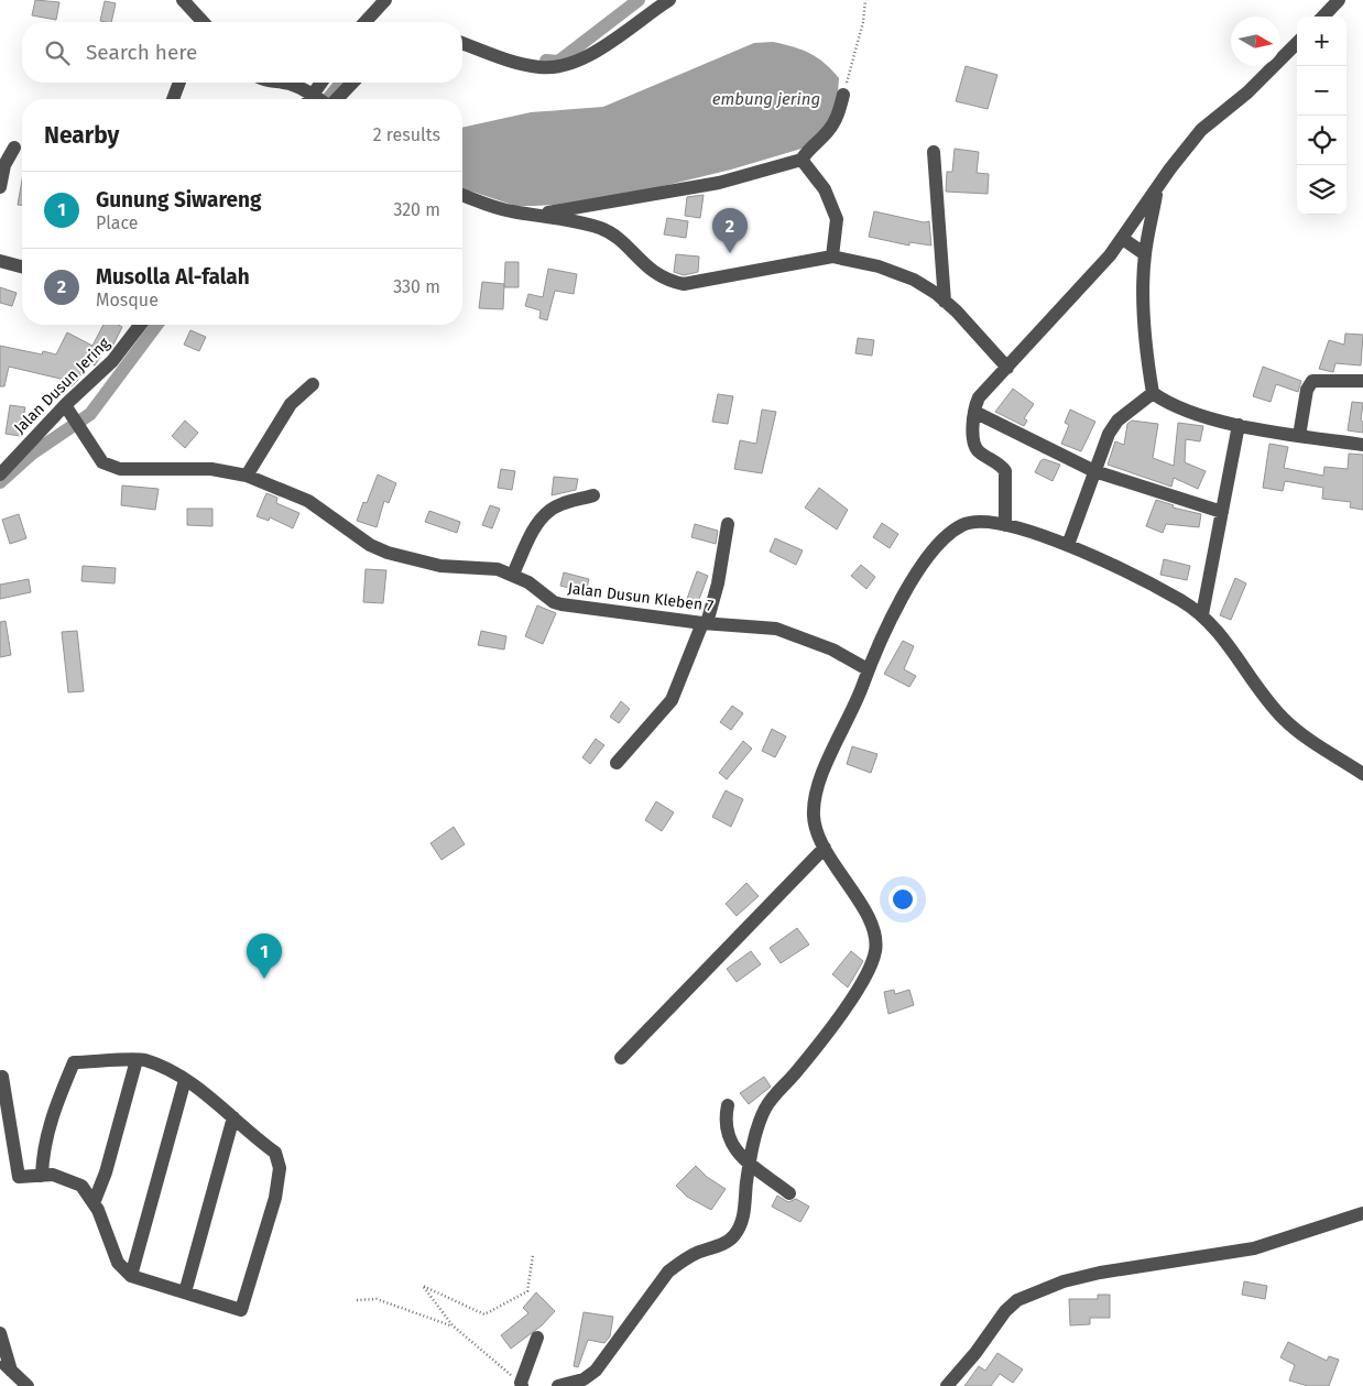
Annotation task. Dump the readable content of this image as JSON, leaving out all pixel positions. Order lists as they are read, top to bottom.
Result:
{
  "streets": {
    "street": ["Jalan Dusun Jering", "Jalan Dusun Kleben 7"]
  },
  "crossings": [
    ["Jalan Dusun Jering", "Jalan Dusun Kleben 7"]
  ],
  "water": ["embung jering"],
  "north": "right",
  "page": {
    "map_buttons": ["+", "−"],
    "search": "Search here",
    "heading": ["Nearby", "2 results"],
    "list": [
      {
        "mark": "1",
        "name": "Gunung Siwareng",
        "note": "Place",
        "value": "320 m"
      },
      {
        "mark": "2",
        "name": "Musolla Al-falah",
        "note": "Mosque",
        "value": "330 m"
      }
    ],
    "pins": ["2", "1"]
  }
}
